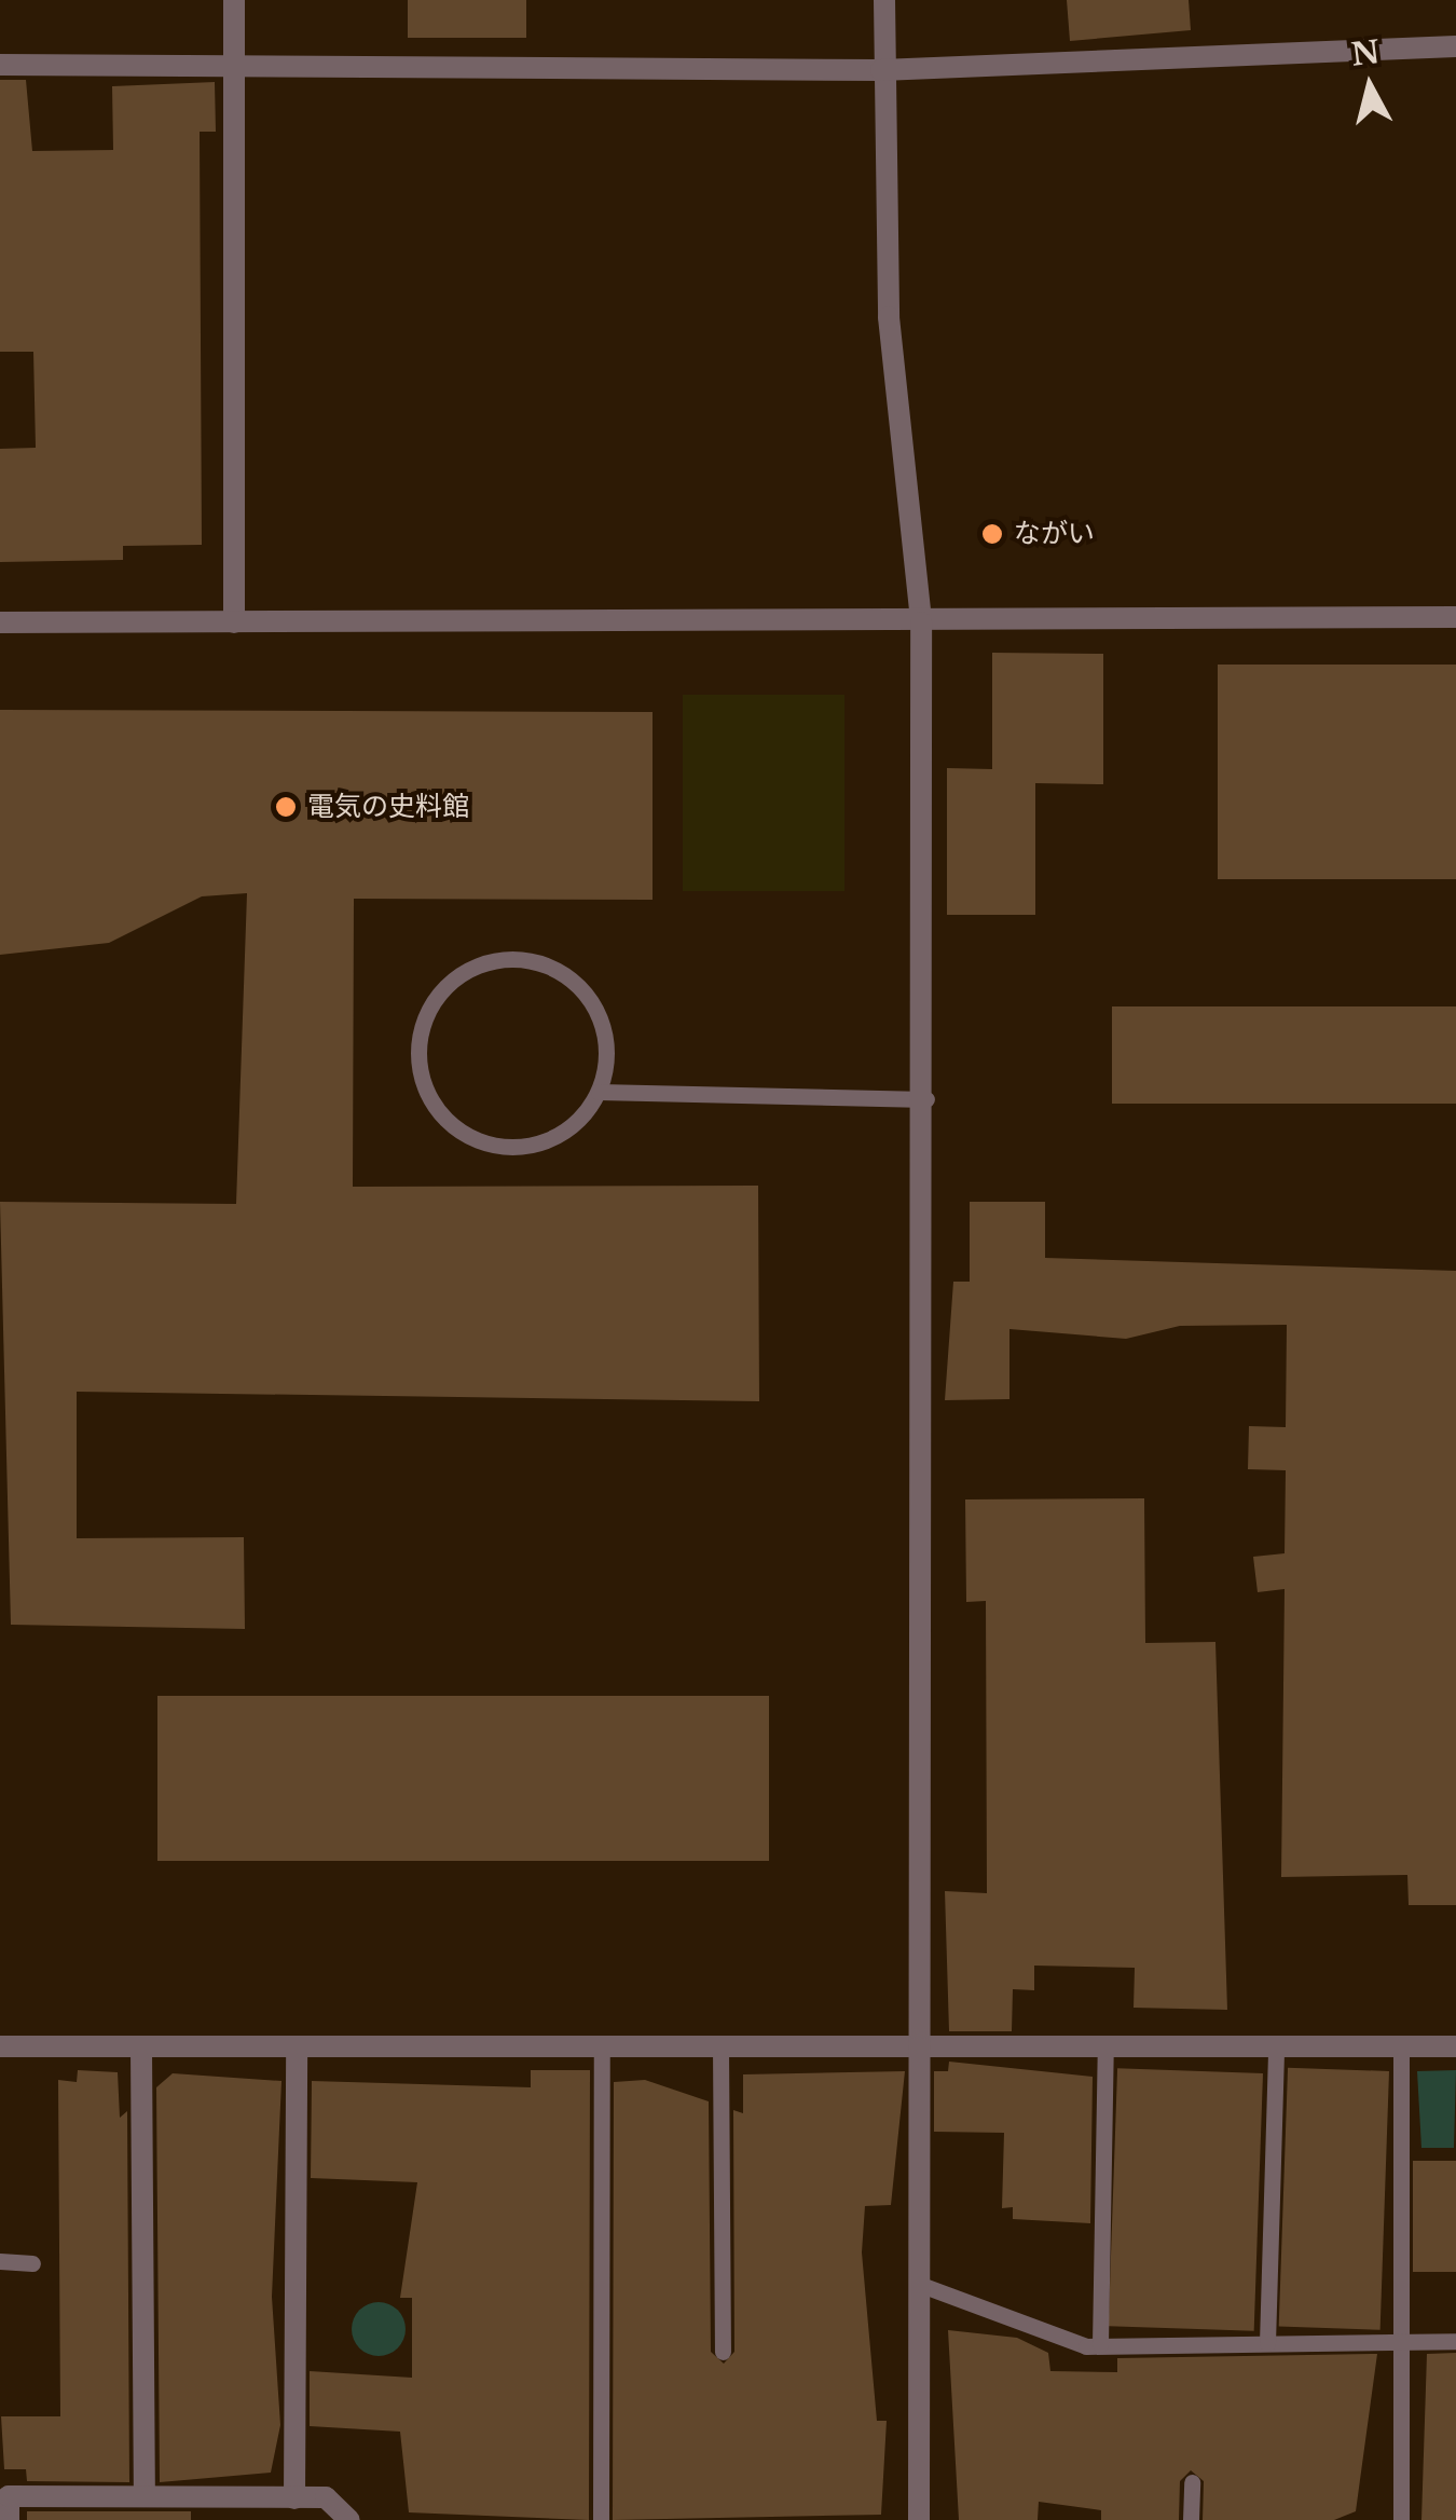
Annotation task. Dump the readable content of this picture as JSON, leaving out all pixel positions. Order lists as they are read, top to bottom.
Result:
{
  "places": ["ながい", "電気の史料館"],
  "north": "top"
}
